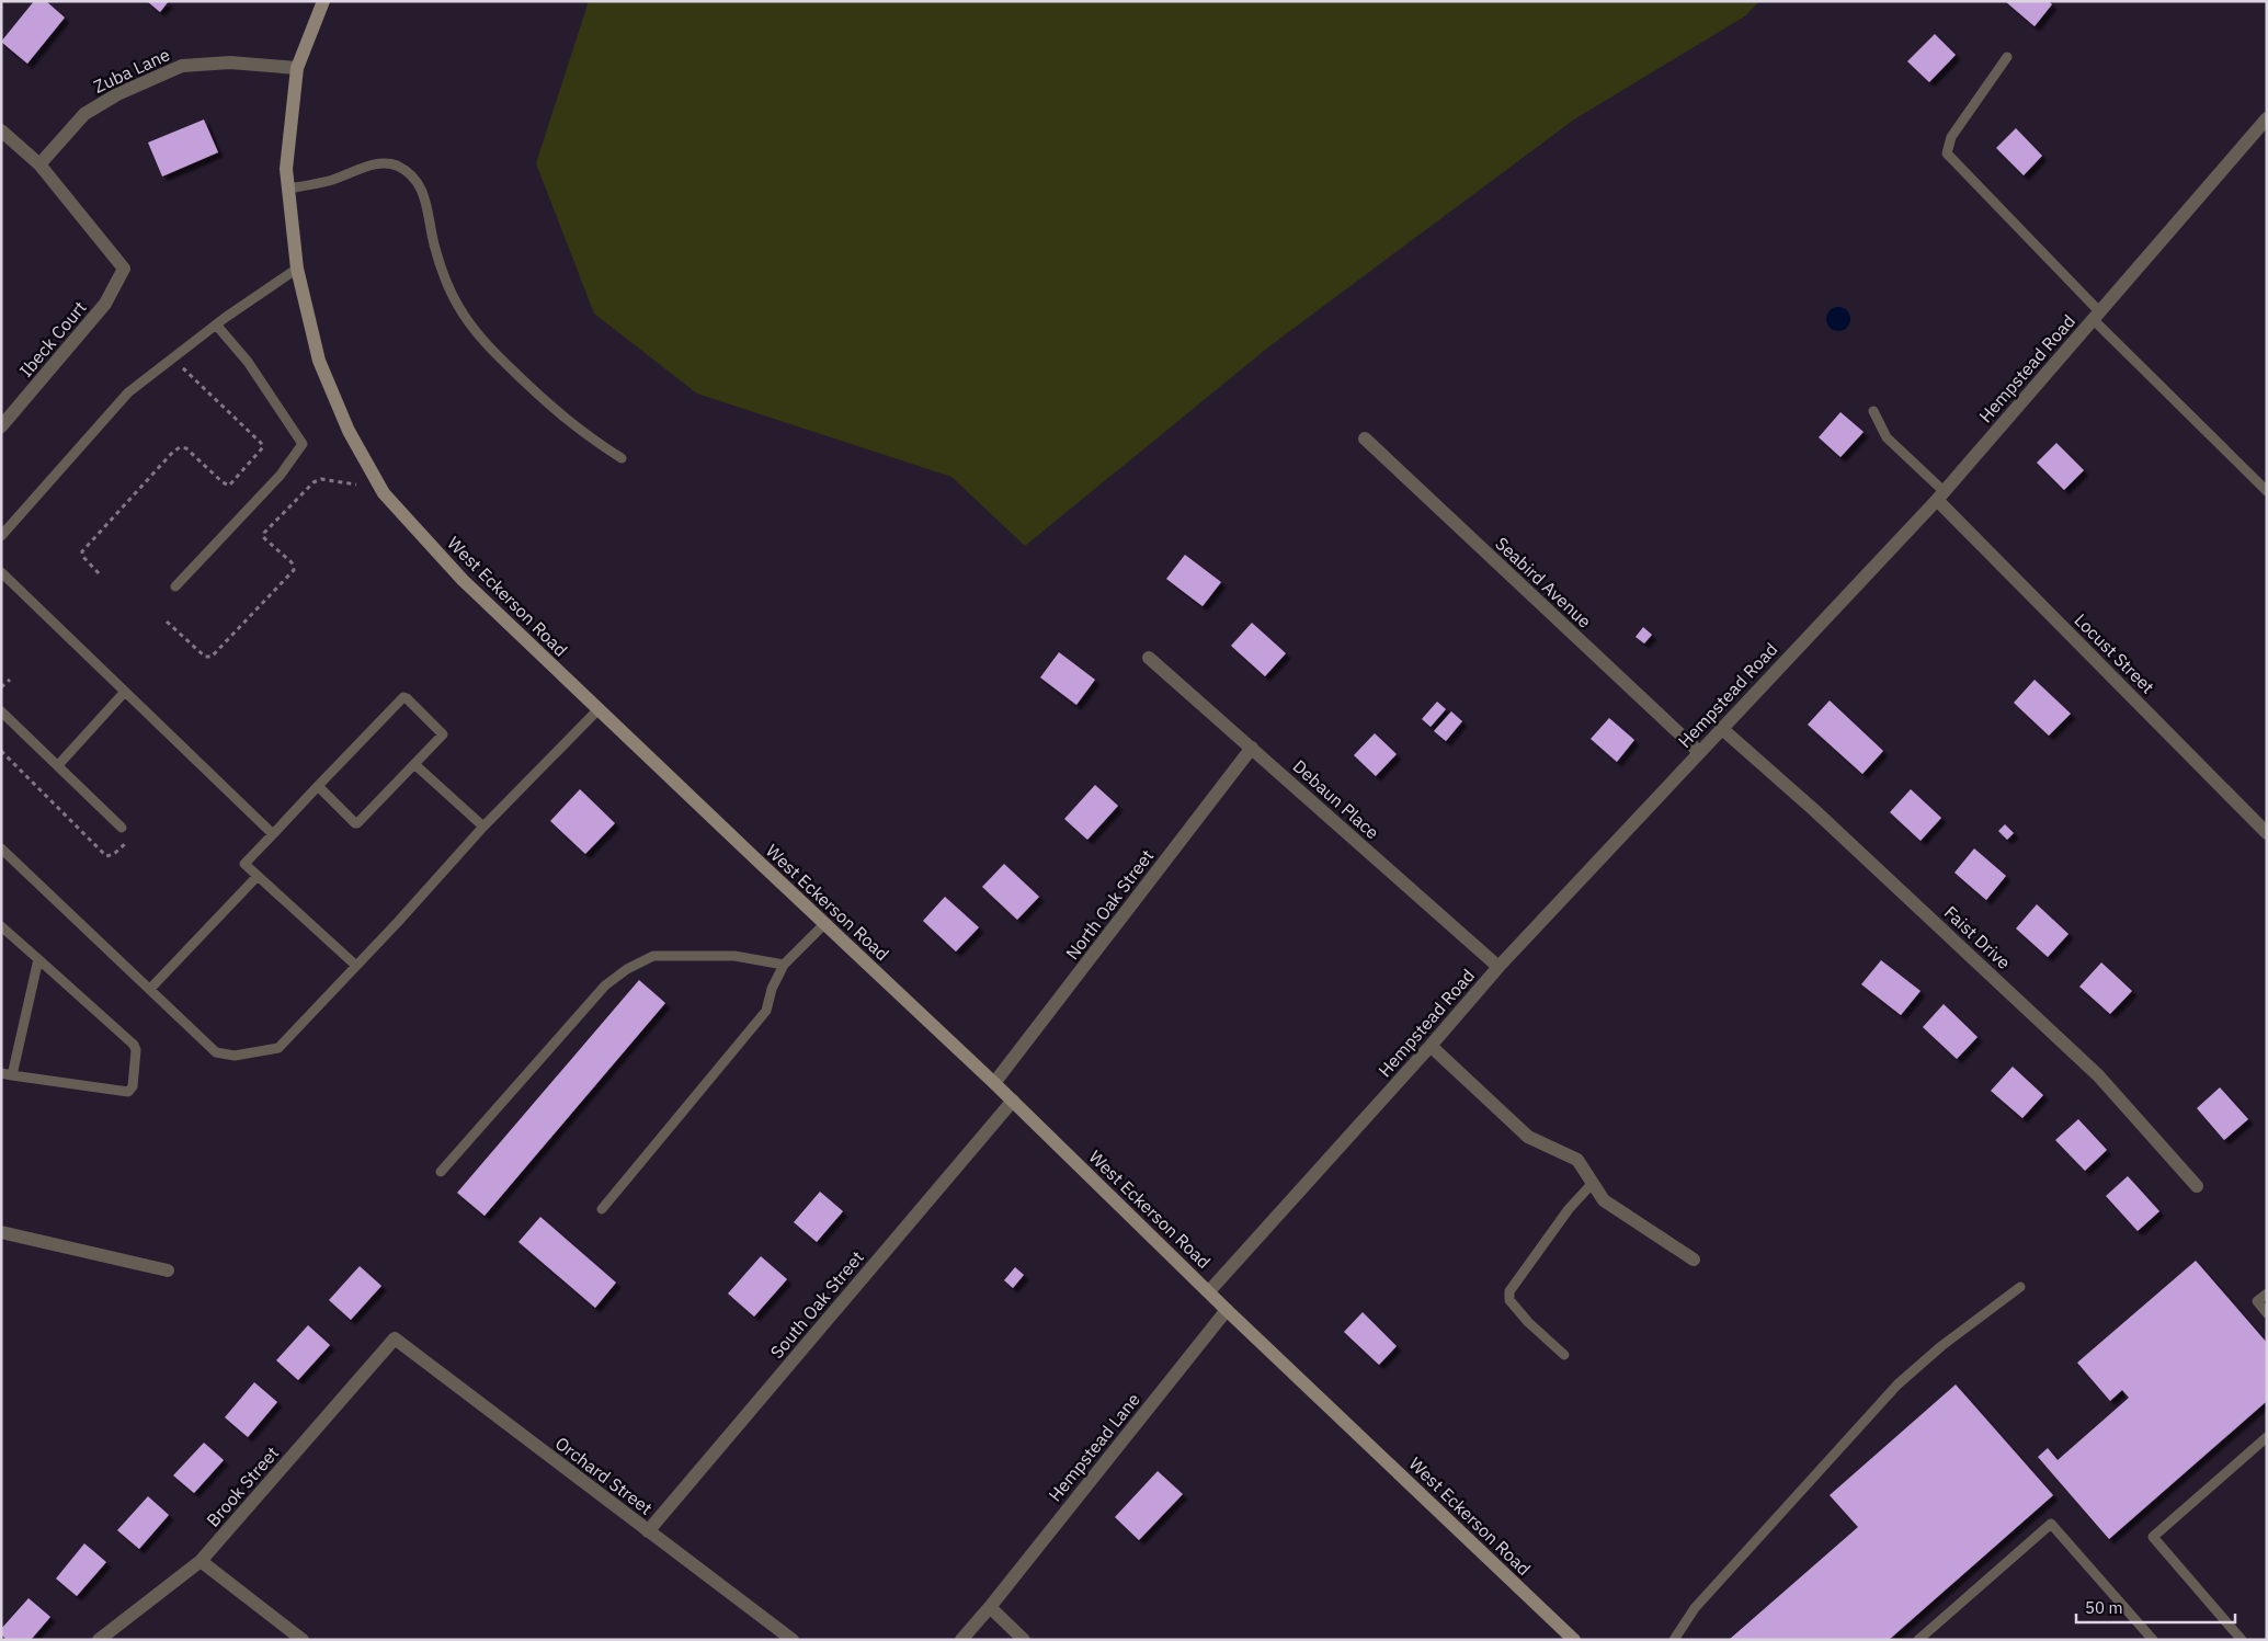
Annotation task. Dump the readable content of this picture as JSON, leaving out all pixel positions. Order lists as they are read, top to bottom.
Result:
{
  "streets": {
    "street": [
      "Zuba Lane",
      "Ibeck Court",
      "Hempstead Road",
      "Seabird Avenue",
      "West Eckerson Road",
      "Locust Street",
      "Debaun Place",
      "North Oak Street",
      "Faist Drive",
      "South Oak Street",
      "Hempstead Lane",
      "Orchard Street",
      "Brook Street"
    ]
  },
  "crossings": [
    ["Zuba Lane", "Ibeck Court"],
    ["Zuba Lane", "West Eckerson Road"],
    ["Hempstead Road", "Seabird Avenue"],
    ["Hempstead Road", "West Eckerson Road"],
    ["Hempstead Road", "Locust Street"],
    ["Hempstead Road", "Debaun Place"],
    ["Hempstead Road", "Faist Drive"],
    ["West Eckerson Road", "North Oak Street"],
    ["West Eckerson Road", "South Oak Street"],
    ["West Eckerson Road", "Hempstead Lane"],
    ["Debaun Place", "North Oak Street"],
    ["South Oak Street", "Orchard Street"],
    ["Orchard Street", "Brook Street"]
  ],
  "scale_bar": "50 m"
}
